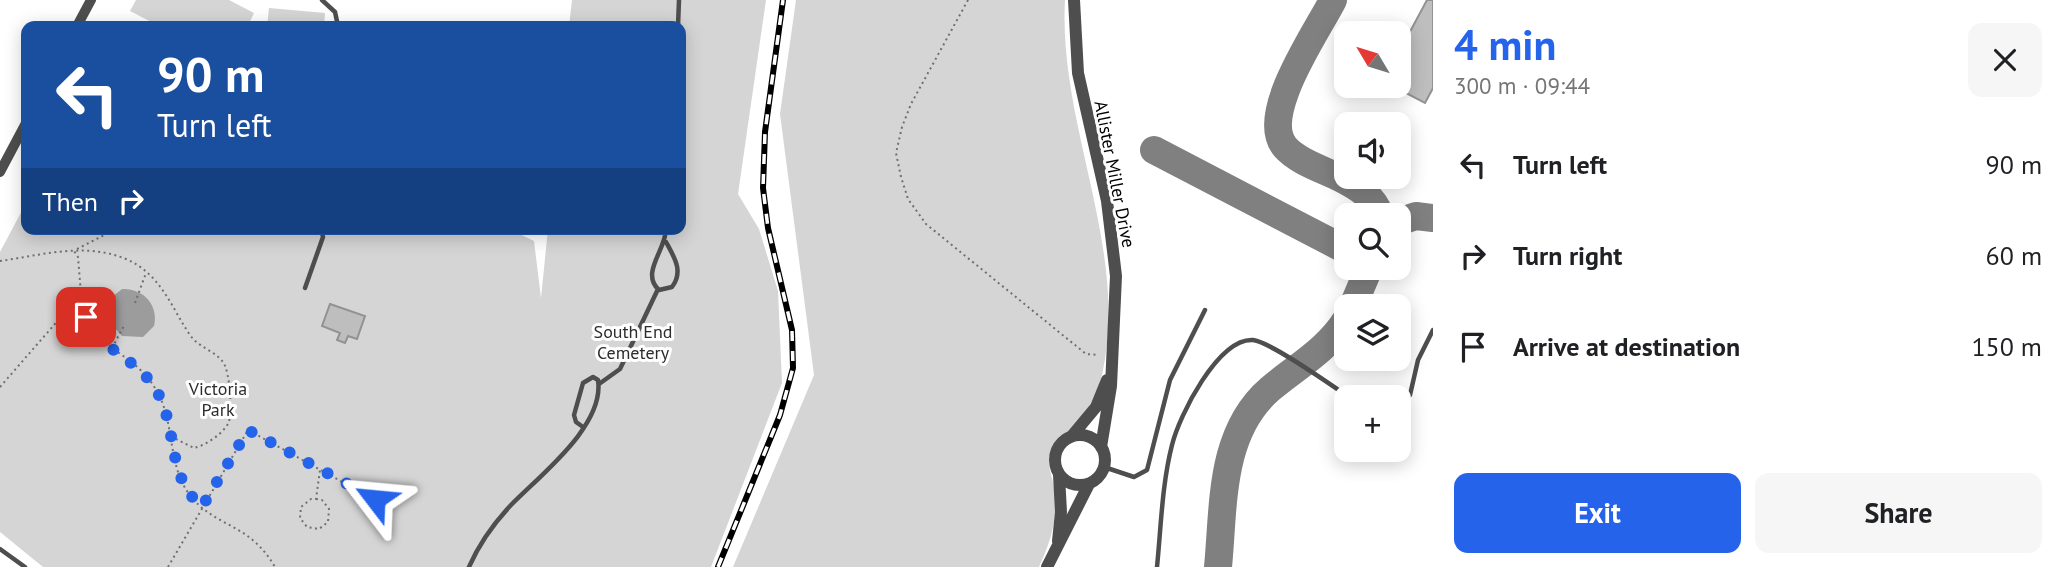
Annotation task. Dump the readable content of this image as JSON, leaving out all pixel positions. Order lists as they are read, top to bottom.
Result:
{
  "streets": {
    "street": ["Allister Miller Drive"]
  },
  "parks": ["South End Cemetery", "Victoria Park"],
  "north": "top left",
  "page": {
    "heading": ["4 min", "300 m · 09:44"],
    "map_buttons": "+",
    "turn": ["90 m", "Turn left"],
    "list": [
      {
        "name": "Turn left",
        "value": "90 m"
      },
      {
        "name": "Turn right",
        "value": "60 m"
      },
      {
        "name": "Arrive at destination",
        "value": "150 m"
      }
    ],
    "then": "Then",
    "buttons": ["Exit", "Share"]
  }
}
